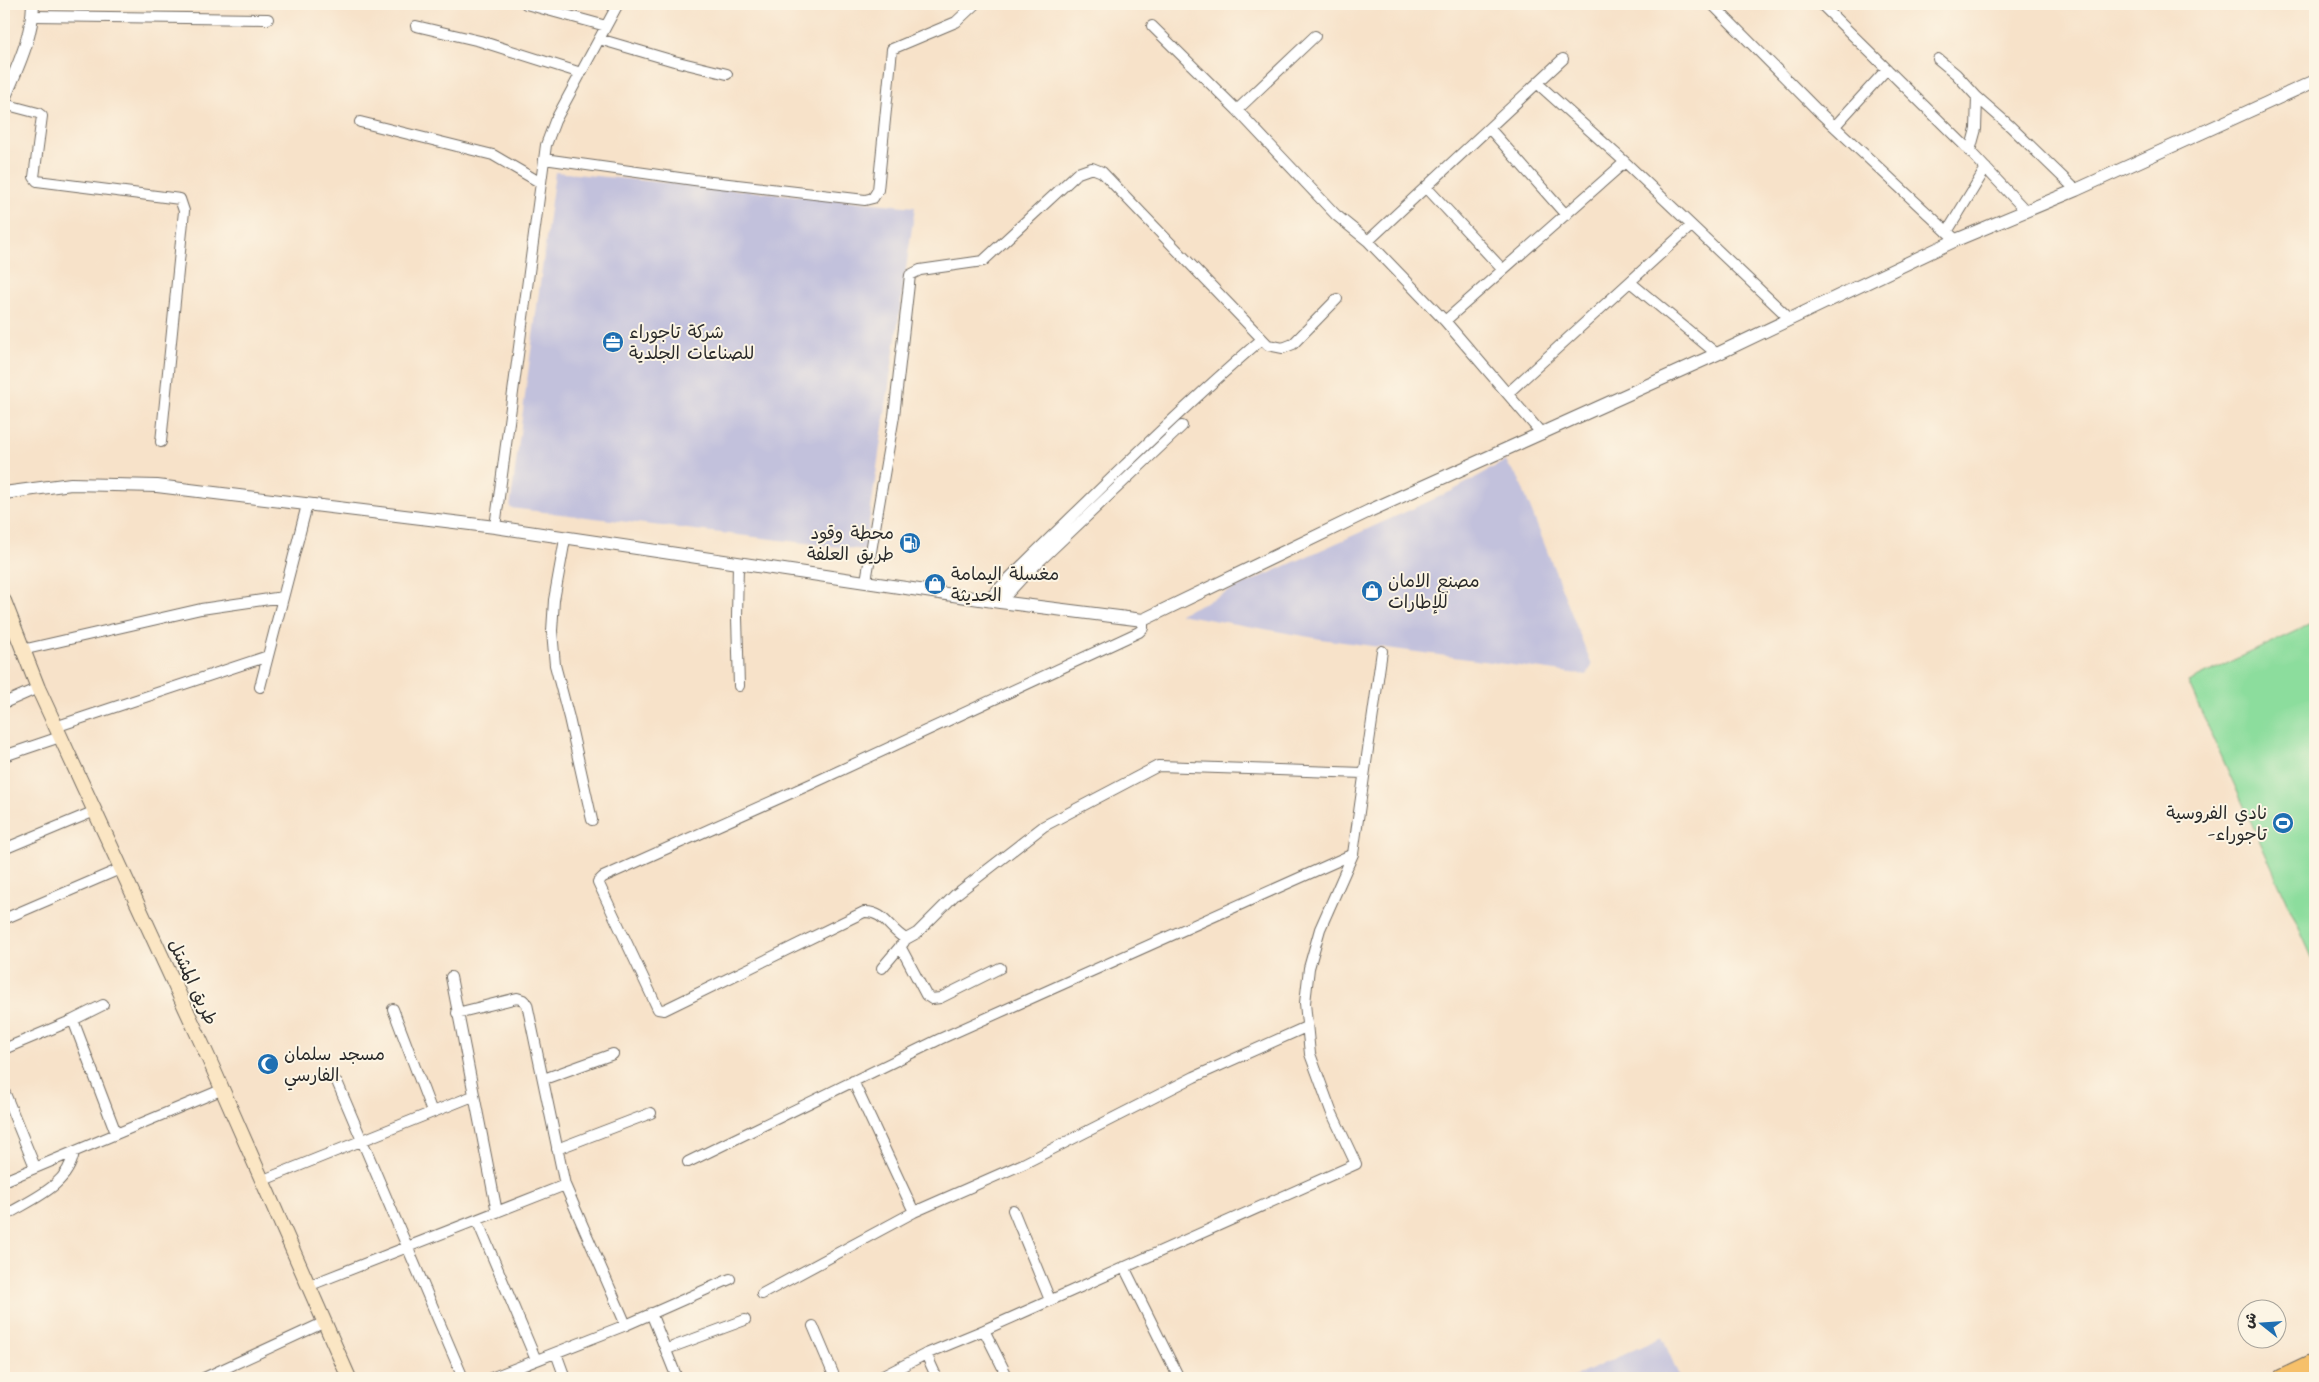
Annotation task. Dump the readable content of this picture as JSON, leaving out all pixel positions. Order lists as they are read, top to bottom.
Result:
{
  "streets": {
    "main road": ["طريق المشتل"]
  },
  "places": {
    "office": ["شركة تاجوراء للصناعات الجلدية"],
    "fuel station": ["محطة وقود طريق العلفة"],
    "shop": ["مغسلة اليمامة الحديثة", "مصنع الامان للإطارات"],
    "sports": ["نادي الفروسية -تاجوراء"],
    "mosque": ["مسجد سلمان الفارسي"]
  },
  "north": "left"
}
